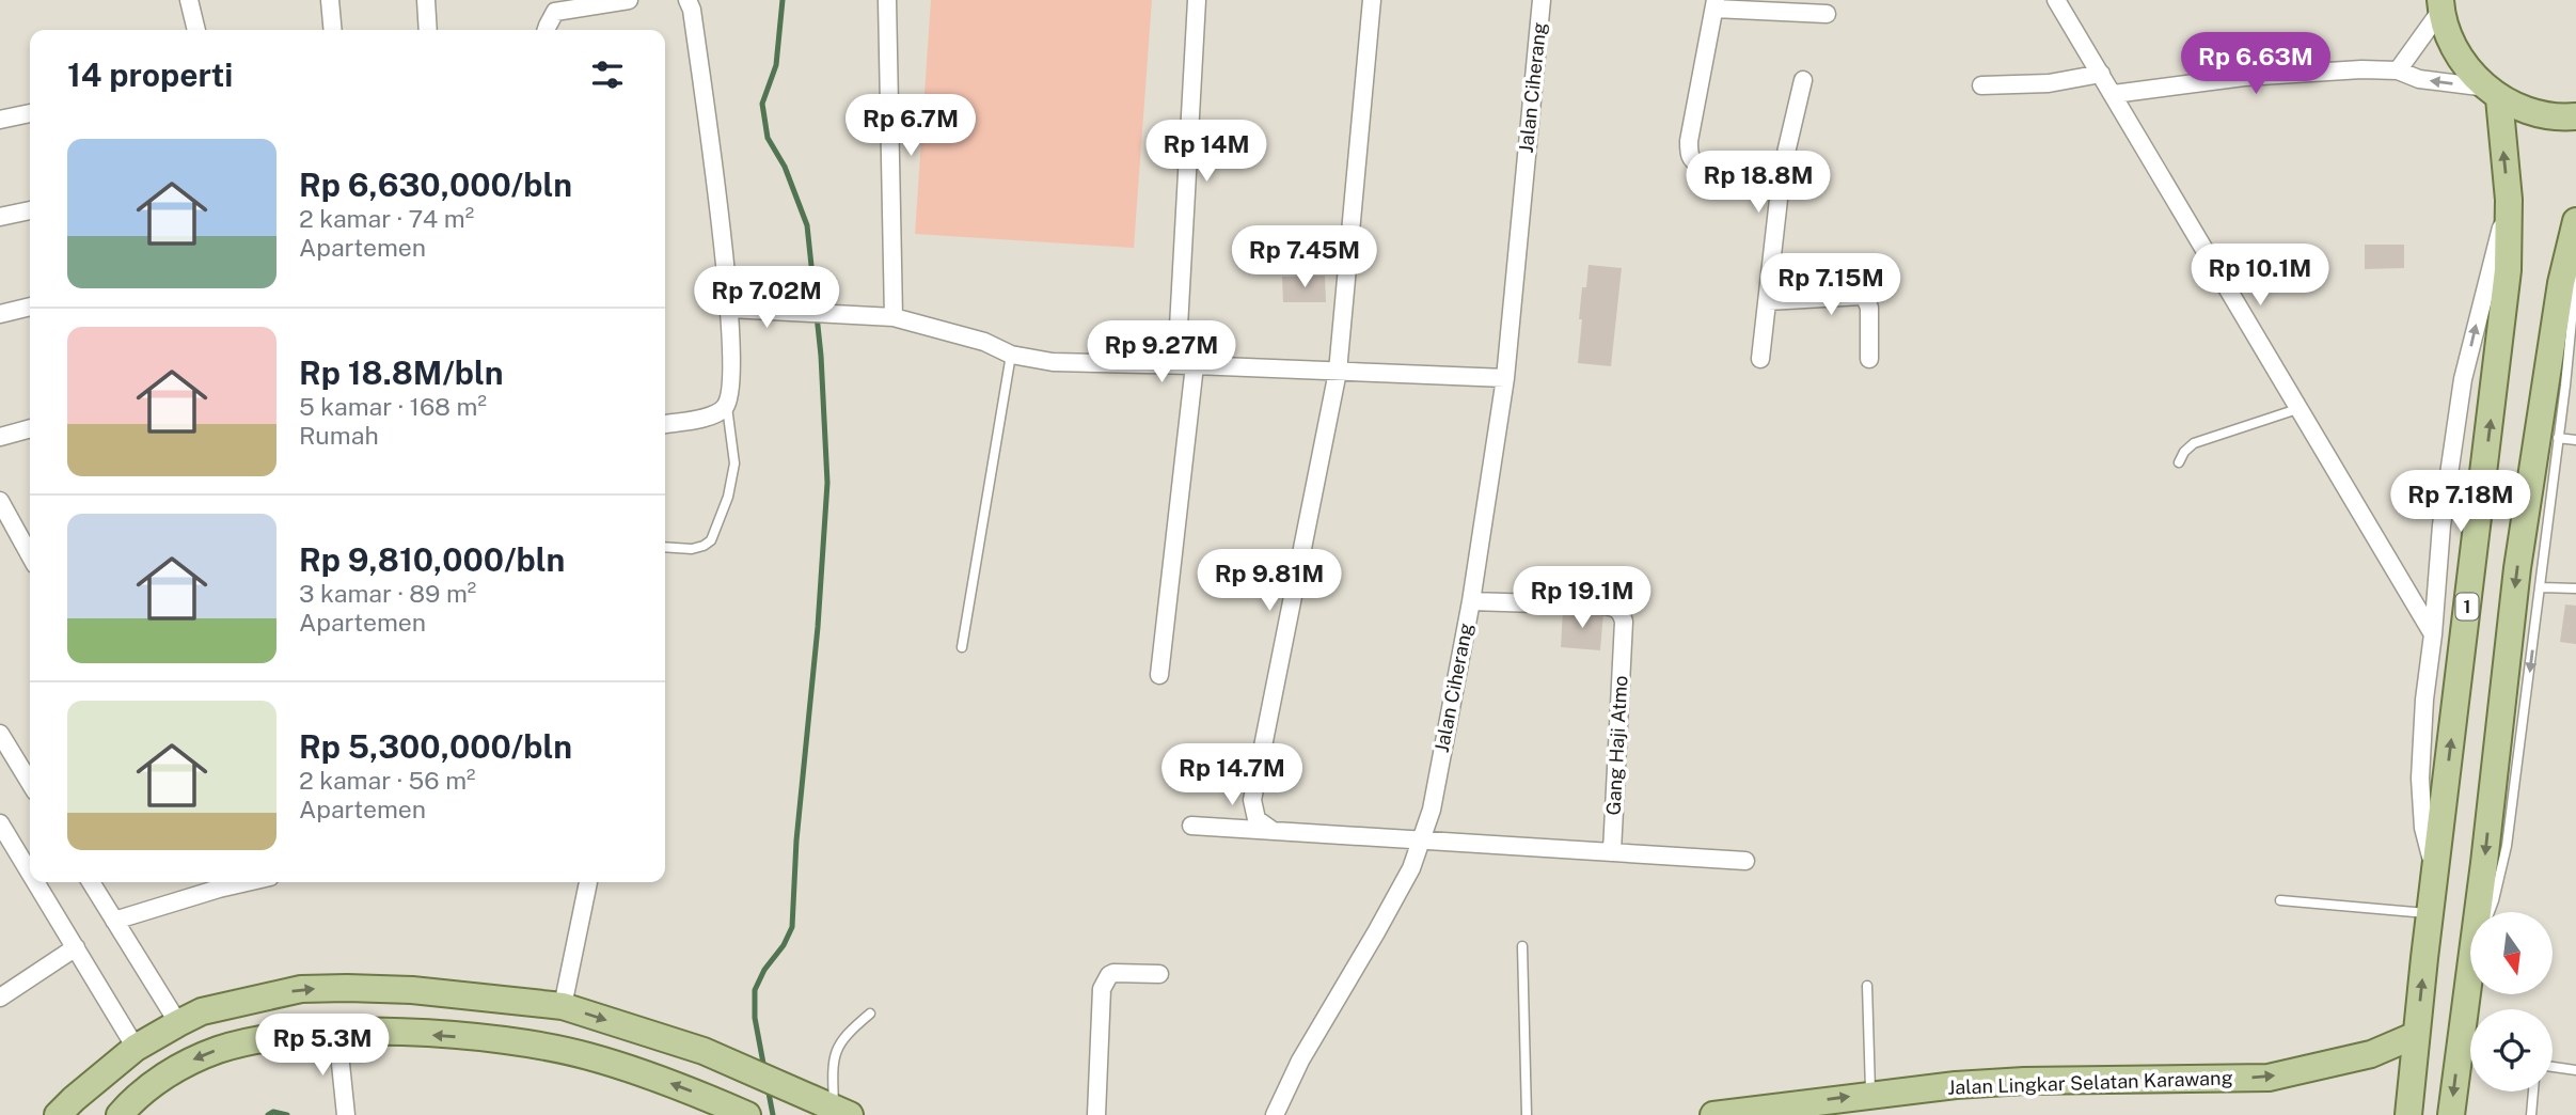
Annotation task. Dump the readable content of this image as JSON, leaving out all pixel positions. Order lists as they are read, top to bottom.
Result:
{
  "streets": {
    "main road": ["1", "Jalan Lingkar Selatan Karawang"],
    "street": ["Jalan Ciherang", "Gang Haji Atmo"]
  },
  "crossings": [
    ["Jalan Ciherang", "Gang Haji Atmo"],
    ["1", "Jalan Lingkar Selatan Karawang"]
  ],
  "one_way": ["Jalan Lingkar Selatan Karawang"],
  "north": "bottom",
  "page": {
    "heading": "14 properti",
    "price": [
      "Rp 6.63M",
      "Rp 6.7M",
      "Rp 14M",
      "Rp 18.8M",
      "Rp 7.45M",
      "Rp 10.1M",
      "Rp 7.15M",
      "Rp 7.02M",
      "Rp 9.27M",
      "Rp 7.18M",
      "Rp 9.81M",
      "Rp 19.1M",
      "Rp 14.7M",
      "Rp 5.3M"
    ],
    "list": [
      {
        "name": "Rp 6,630,000/bln",
        "note": "2 kamar · 74 m² · Apartemen"
      },
      {
        "name": "Rp 18.8M/bln",
        "note": "5 kamar · 168 m² · Rumah"
      },
      {
        "name": "Rp 9,810,000/bln",
        "note": "3 kamar · 89 m² · Apartemen"
      },
      {
        "name": "Rp 5,300,000/bln",
        "note": "2 kamar · 56 m² · Apartemen"
      }
    ]
  }
}
